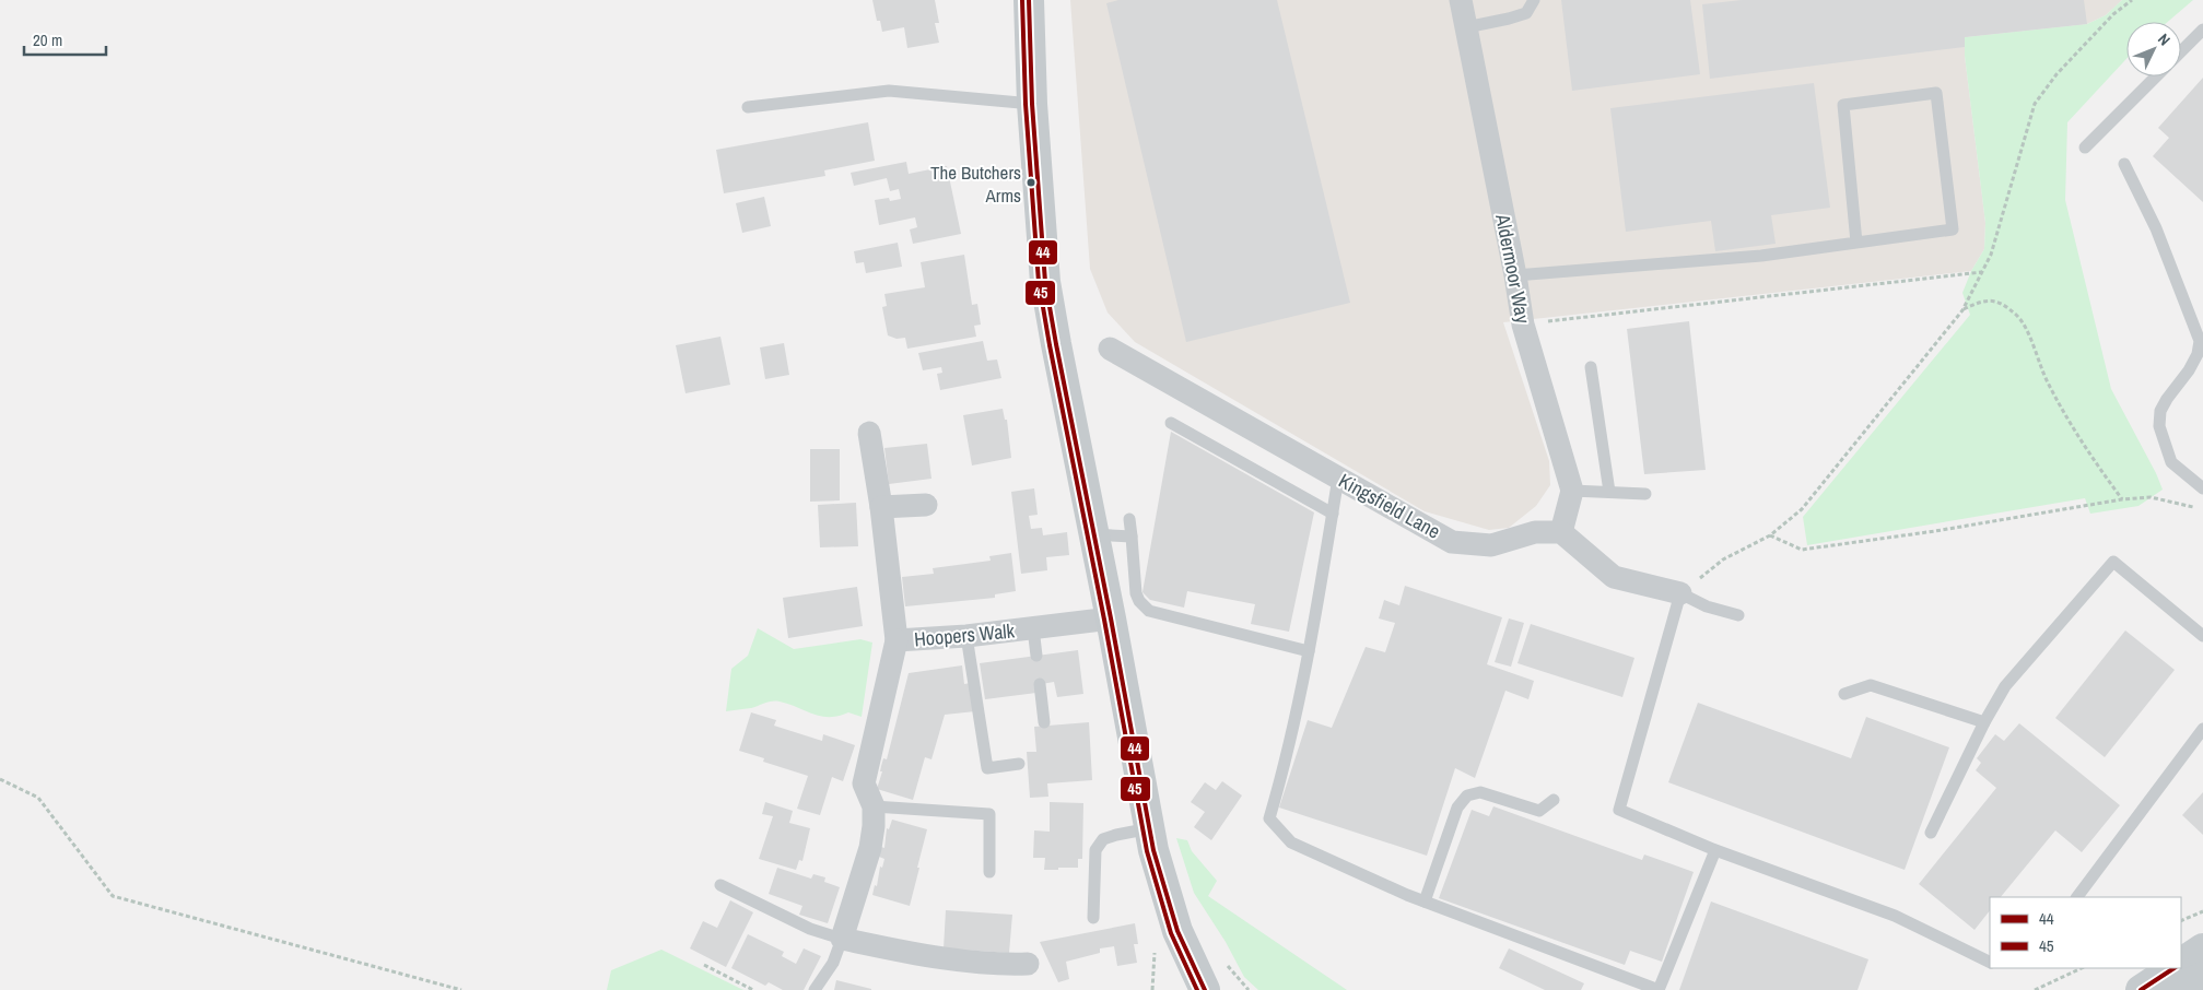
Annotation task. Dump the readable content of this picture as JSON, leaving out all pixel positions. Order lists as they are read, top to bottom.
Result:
{
  "streets": {
    "street": ["Aldermoor Way", "Kingsfield Lane", "Hoopers Walk"]
  },
  "places": ["The Butchers Arms"],
  "lines": ["transit line 44", "transit line 45"],
  "legend": ["44", "45"],
  "scale_bar": "20 m",
  "north": "top right"
}
